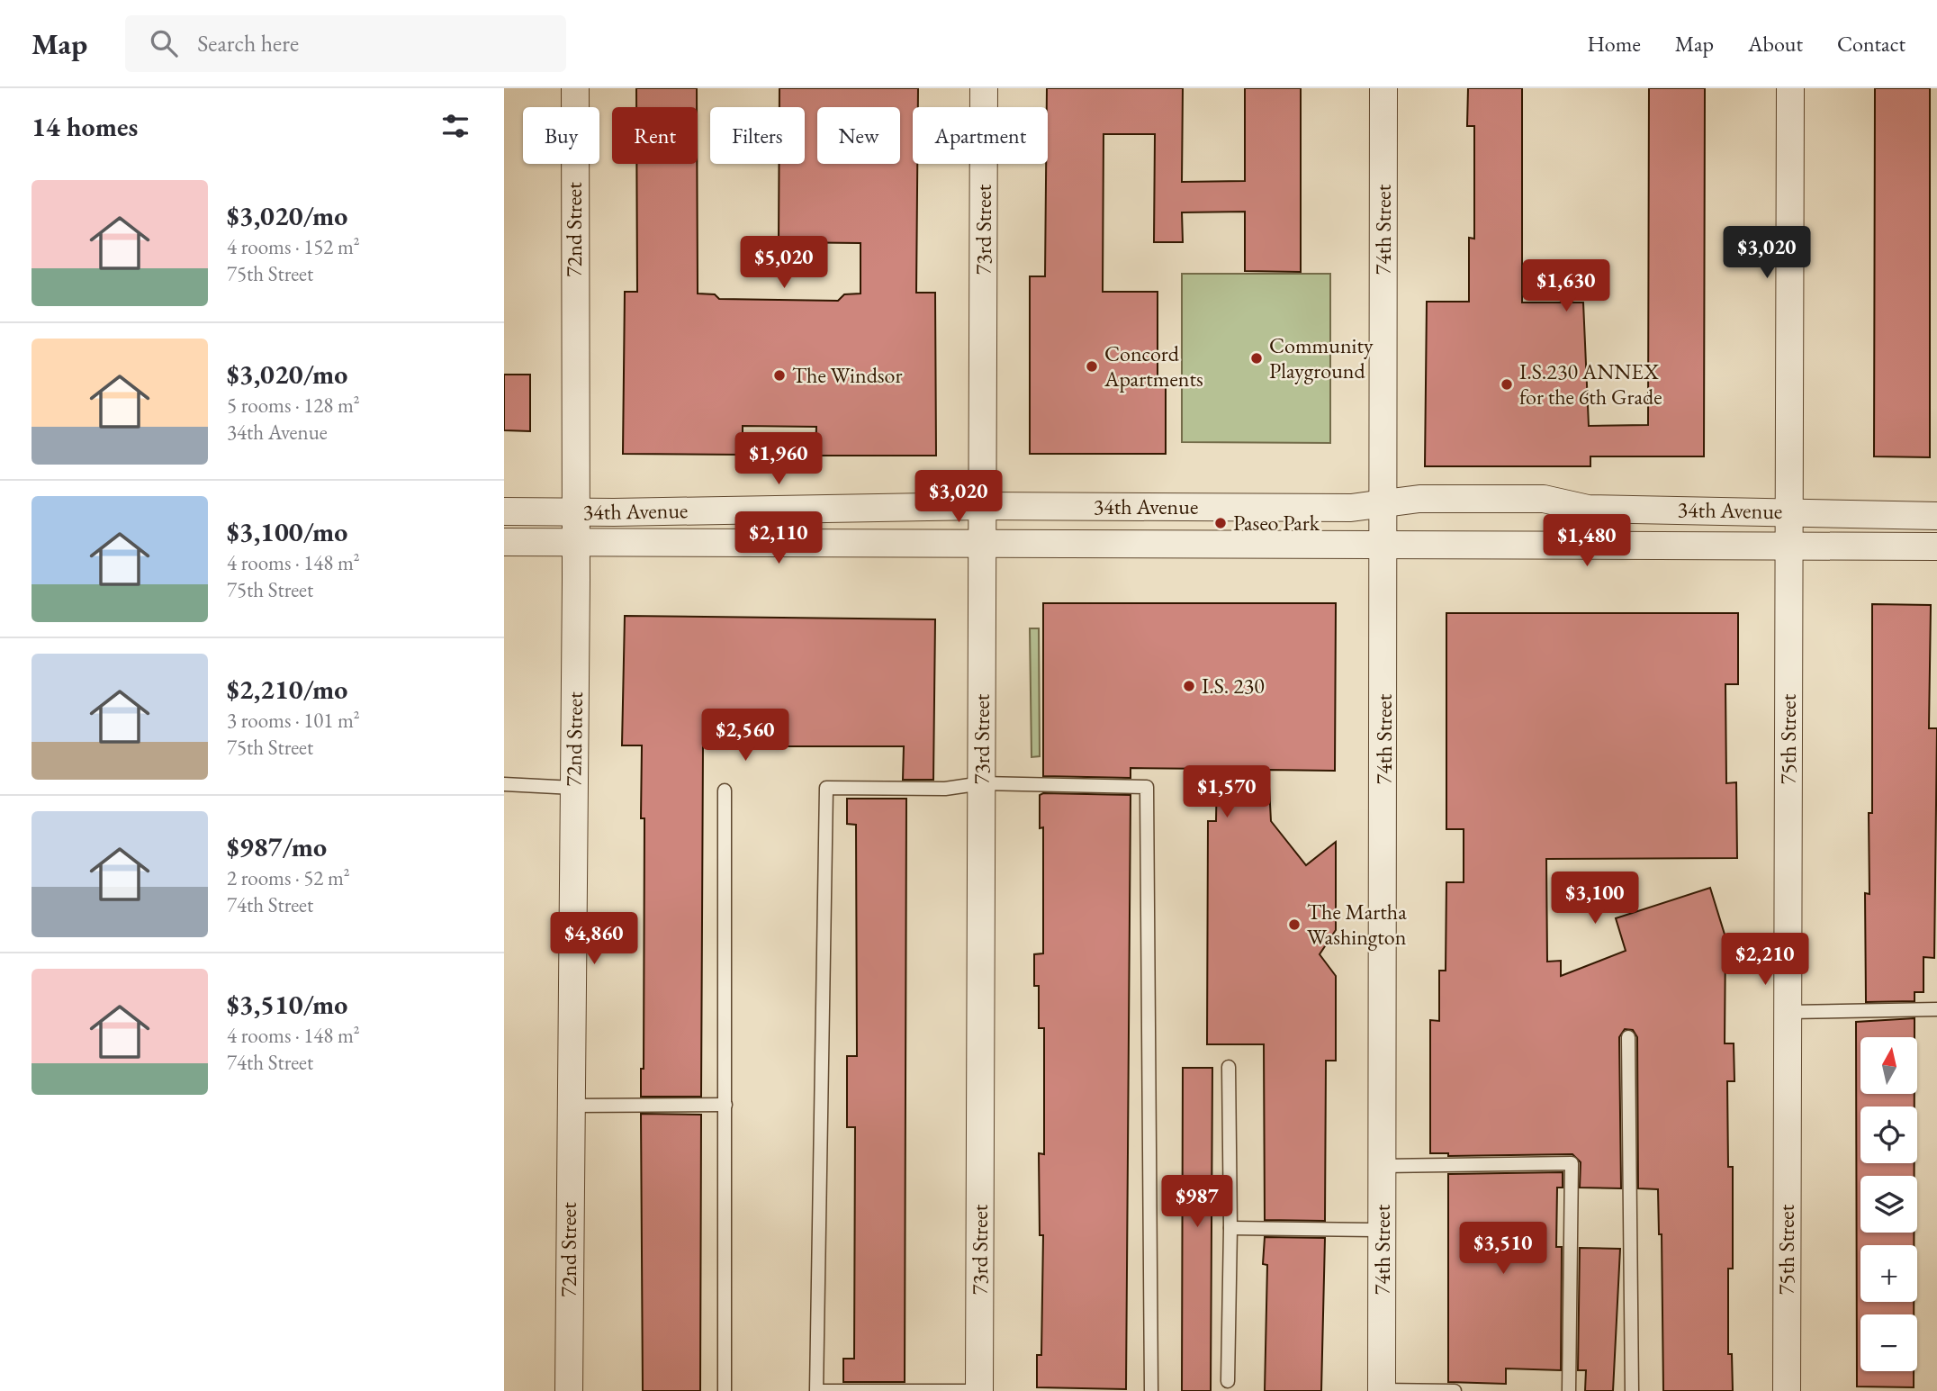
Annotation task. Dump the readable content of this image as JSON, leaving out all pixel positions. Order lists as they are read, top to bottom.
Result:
{
  "streets": {
    "street": [
      "72nd Street",
      "73rd Street",
      "74th Street",
      "34th Avenue",
      "75th Street"
    ]
  },
  "crossings": [
    ["72nd Street", "34th Avenue"],
    ["73rd Street", "34th Avenue"],
    ["74th Street", "34th Avenue"],
    ["34th Avenue", "75th Street"]
  ],
  "places": [
    "Community Playground",
    "Concord Apartments",
    "The Windsor",
    "I.S.230 ANNEX for the 6th Grade",
    "Paseo Park",
    "I.S. 230",
    "The Martha Washington"
  ],
  "north": "top",
  "page": {
    "header": "Map",
    "search": "Search here",
    "nav": [
      "Home",
      "Map",
      "About",
      "Contact"
    ],
    "heading": "14 homes",
    "chip": [
      "Buy",
      "Rent",
      "Filters",
      "New",
      "Apartment"
    ],
    "list": [
      {
        "name": "$3,020/mo",
        "note": "4 rooms · 152 m² · 75th Street"
      },
      {
        "name": "$3,020/mo",
        "note": "5 rooms · 128 m² · 34th Avenue"
      },
      {
        "name": "$3,100/mo",
        "note": "4 rooms · 148 m² · 75th Street"
      },
      {
        "name": "$2,210/mo",
        "note": "3 rooms · 101 m² · 75th Street"
      },
      {
        "name": "$987/mo",
        "note": "2 rooms · 52 m² · 74th Street"
      },
      {
        "name": "$3,510/mo",
        "note": "4 rooms · 148 m² · 74th Street"
      }
    ],
    "price": [
      "$3,020",
      "$5,020",
      "$1,630",
      "$1,960",
      "$3,020",
      "$2,110",
      "$1,480",
      "$2,560",
      "$1,570",
      "$3,100",
      "$4,860",
      "$2,210",
      "$987",
      "$3,510"
    ],
    "map_buttons": ["+", "−"]
  }
}
